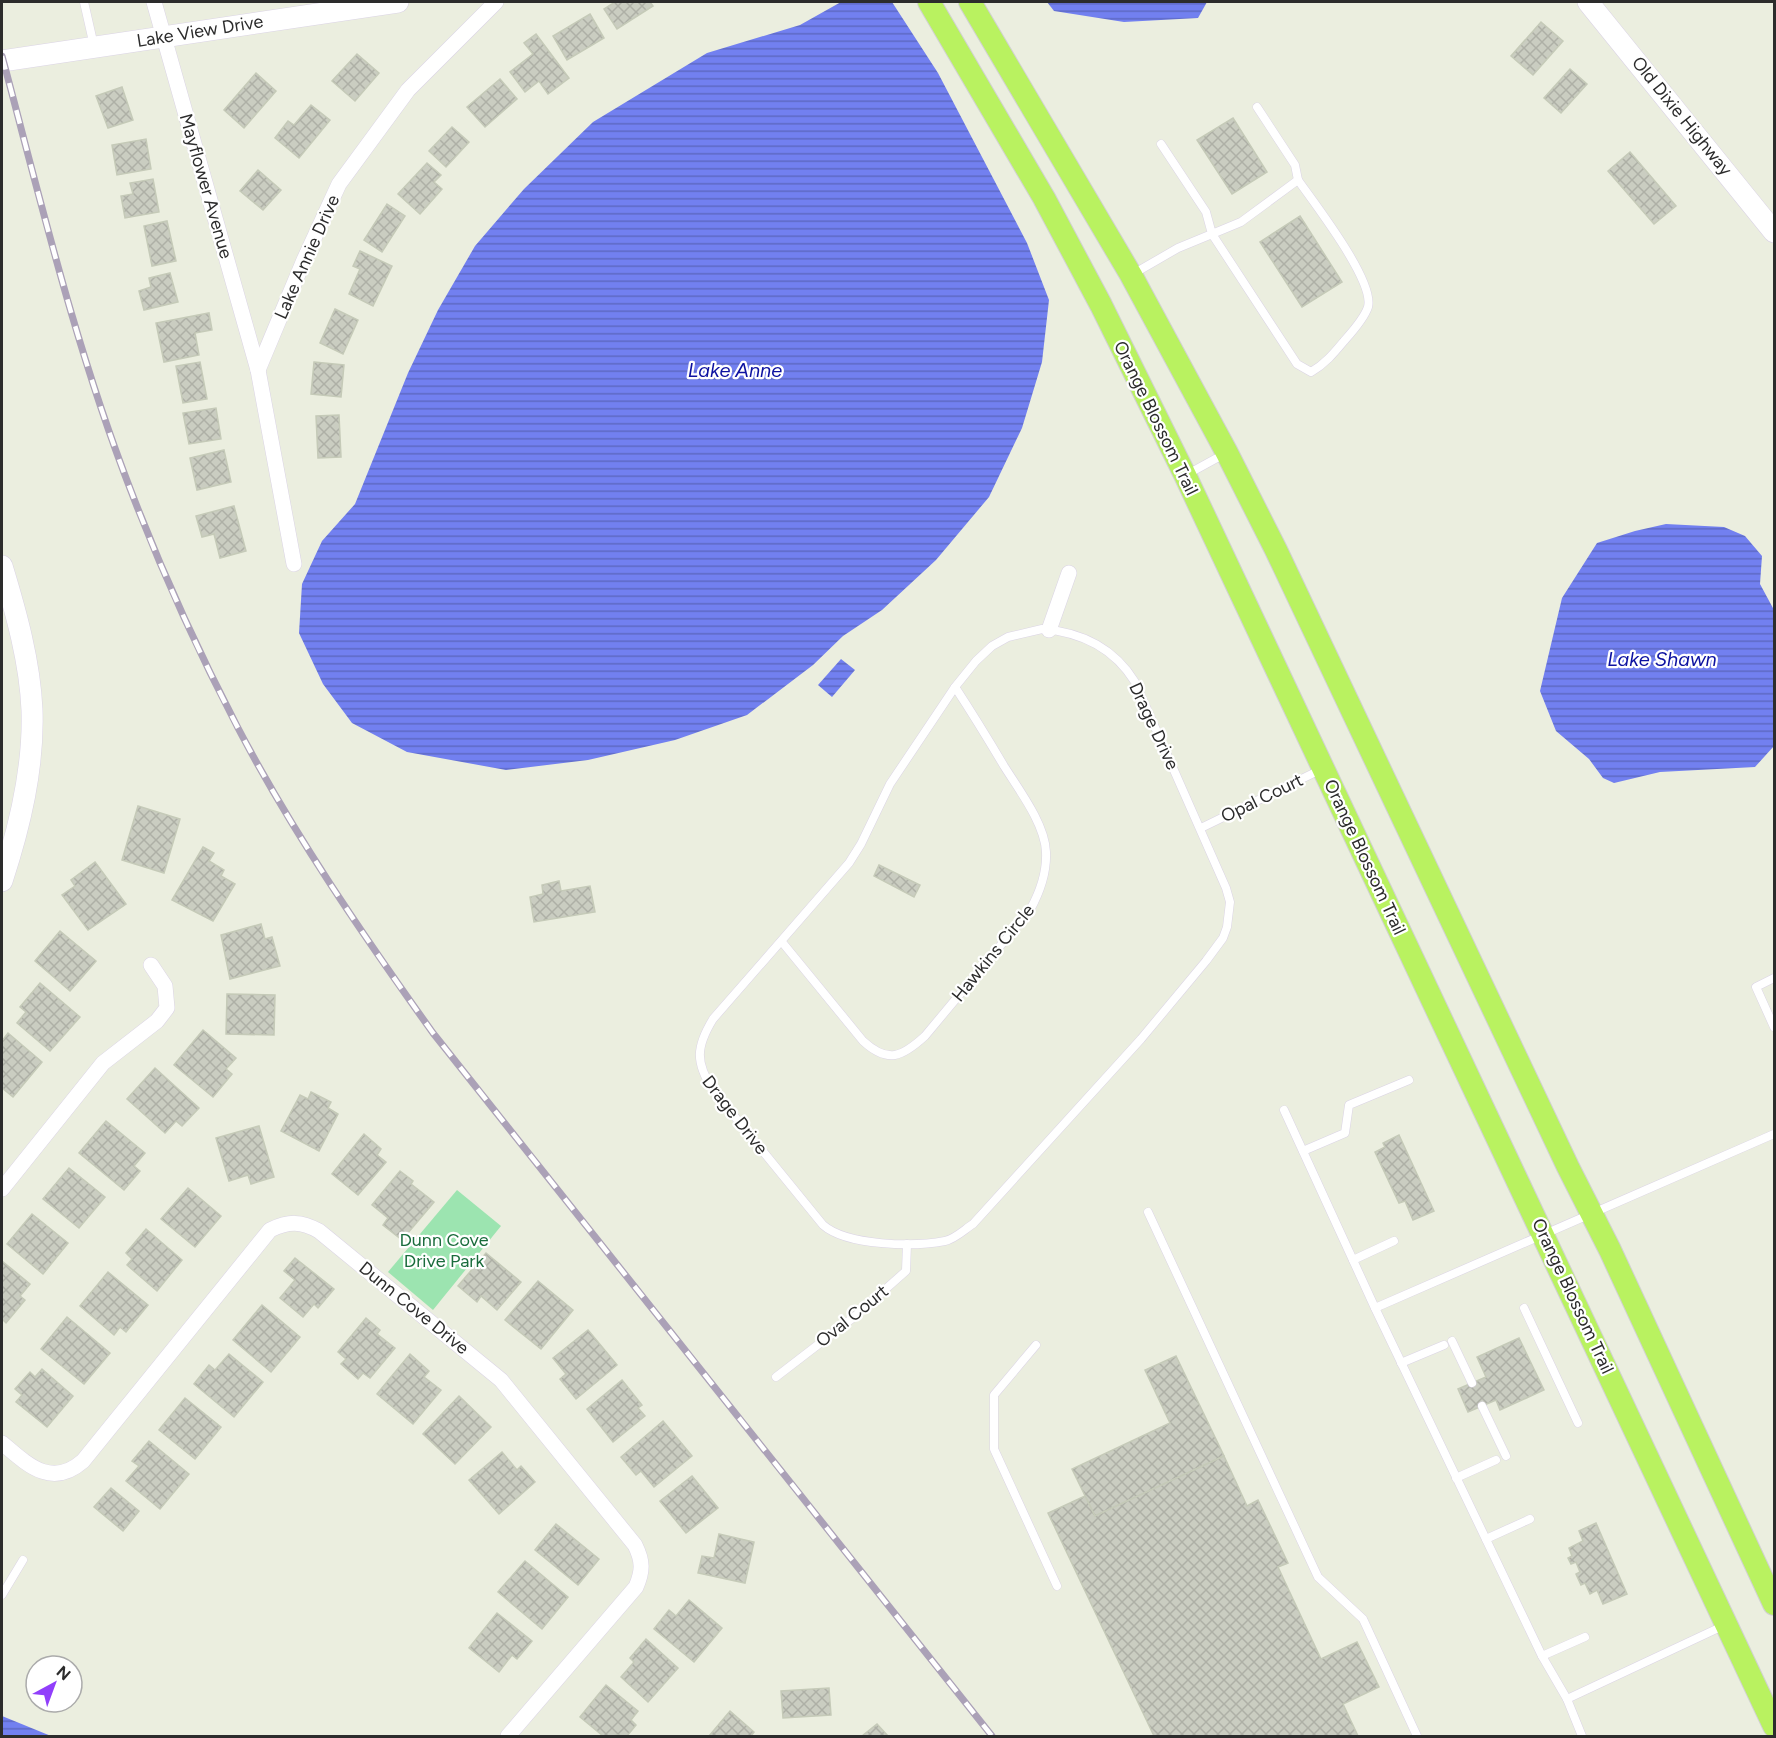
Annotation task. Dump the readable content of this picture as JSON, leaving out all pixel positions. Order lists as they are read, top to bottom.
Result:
{
  "streets": {
    "main road": ["Orange Blossom Trail"],
    "street": [
      "Lake View Drive",
      "Old Dixie Highway",
      "Mayflower Avenue",
      "Lake Annie Drive",
      "Dunn Cove Drive"
    ],
    "lane": [
      "Drage Drive",
      "Opal Court",
      "Hawkins Circle",
      "Oval Court"
    ]
  },
  "crossings": [
    ["Lake View Drive", "Mayflower Avenue"],
    ["Mayflower Avenue", "Lake Annie Drive"],
    ["Orange Blossom Trail", "Opal Court"],
    ["Drage Drive", "Opal Court"],
    ["Drage Drive", "Hawkins Circle"],
    ["Drage Drive", "Oval Court"]
  ],
  "water": ["Lake Anne", "Lake Shawn"],
  "parks": ["Dunn Cove Drive Park"],
  "north": "top right"
}
